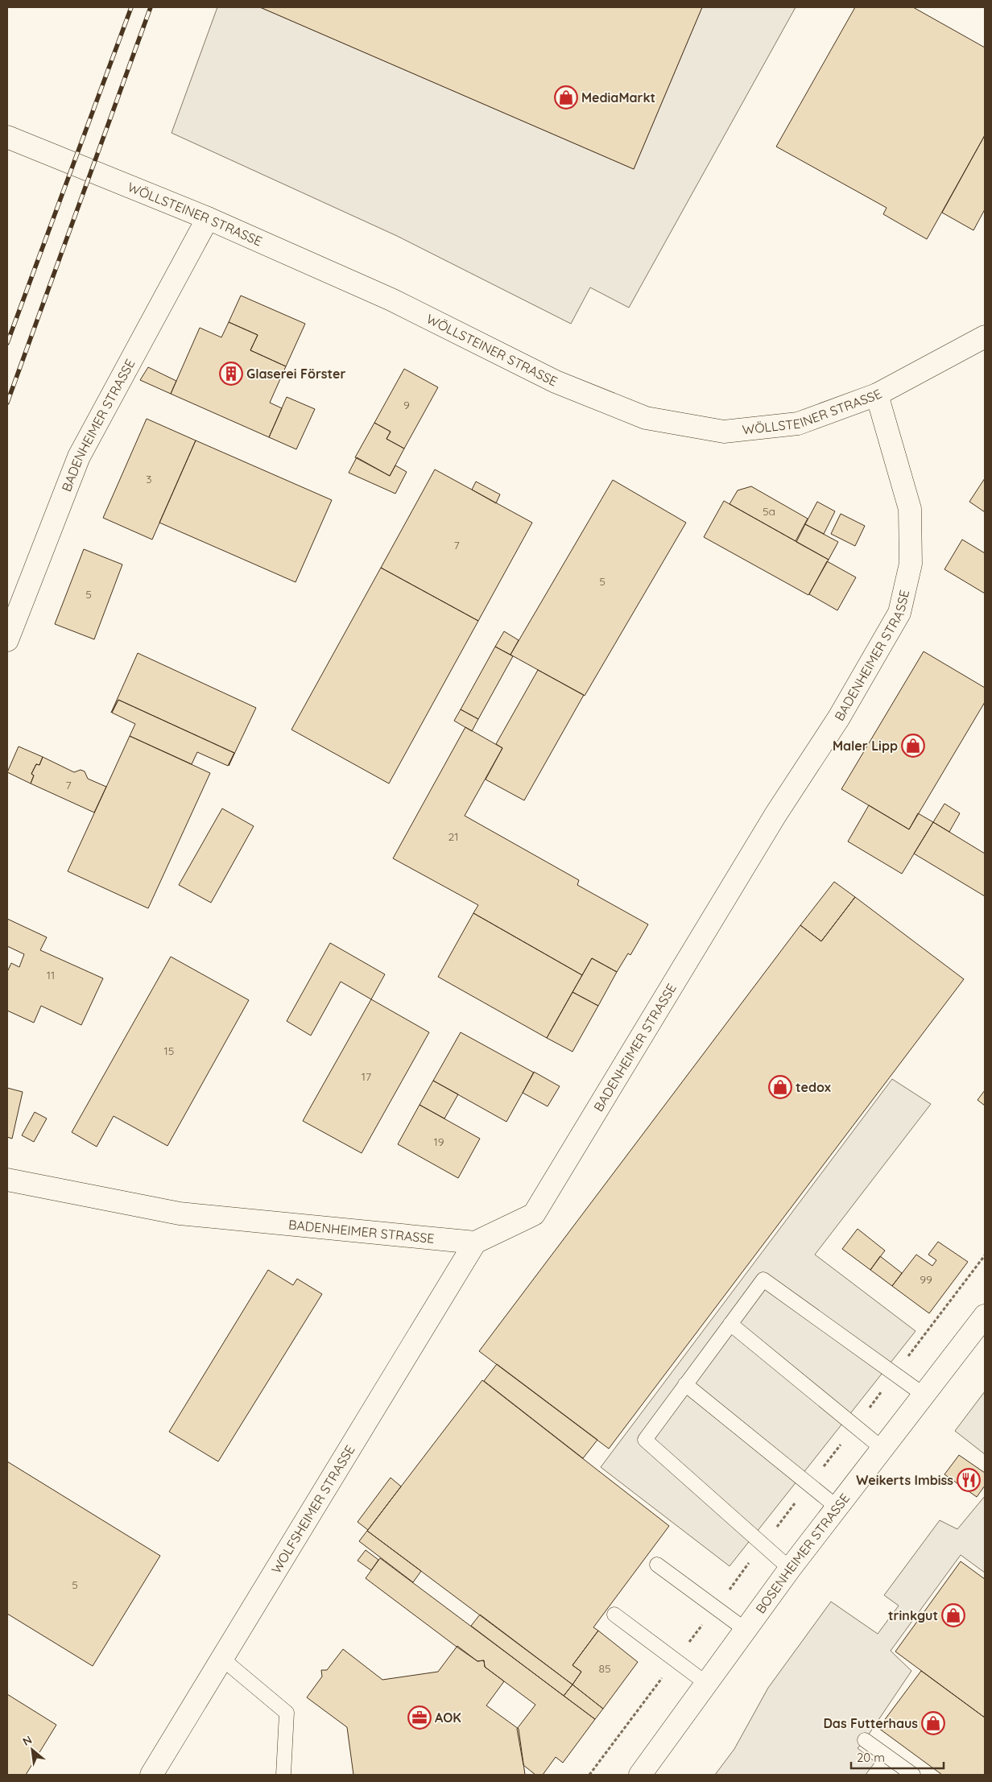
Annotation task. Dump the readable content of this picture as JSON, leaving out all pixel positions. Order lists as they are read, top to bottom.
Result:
{
  "streets": {
    "street": [
      "WÖLLSTEINER STRASSE",
      "BADENHEIMER STRASSE",
      "WOLFSHEIMER STRASSE",
      "BOSENHEIMER STRASSE"
    ]
  },
  "crossings": [
    ["WÖLLSTEINER STRASSE", "BADENHEIMER STRASSE"],
    ["BADENHEIMER STRASSE", "WOLFSHEIMER STRASSE"]
  ],
  "places": {
    "shop": [
      "MediaMarkt",
      "Maler Lipp",
      "tedox",
      "trinkgut",
      "Das Futterhaus"
    ],
    "building": ["Glaserei Förster"],
    "restaurant": ["Weikerts Imbiss"],
    "office": ["AOK"]
  },
  "house_numbers": [
    "9",
    "3",
    "5a",
    "7",
    "5",
    "5",
    "7",
    "21",
    "11",
    "15",
    "17",
    "19",
    "99",
    "5",
    "85"
  ],
  "scale_bar": "20 m",
  "north": "top left"
}
